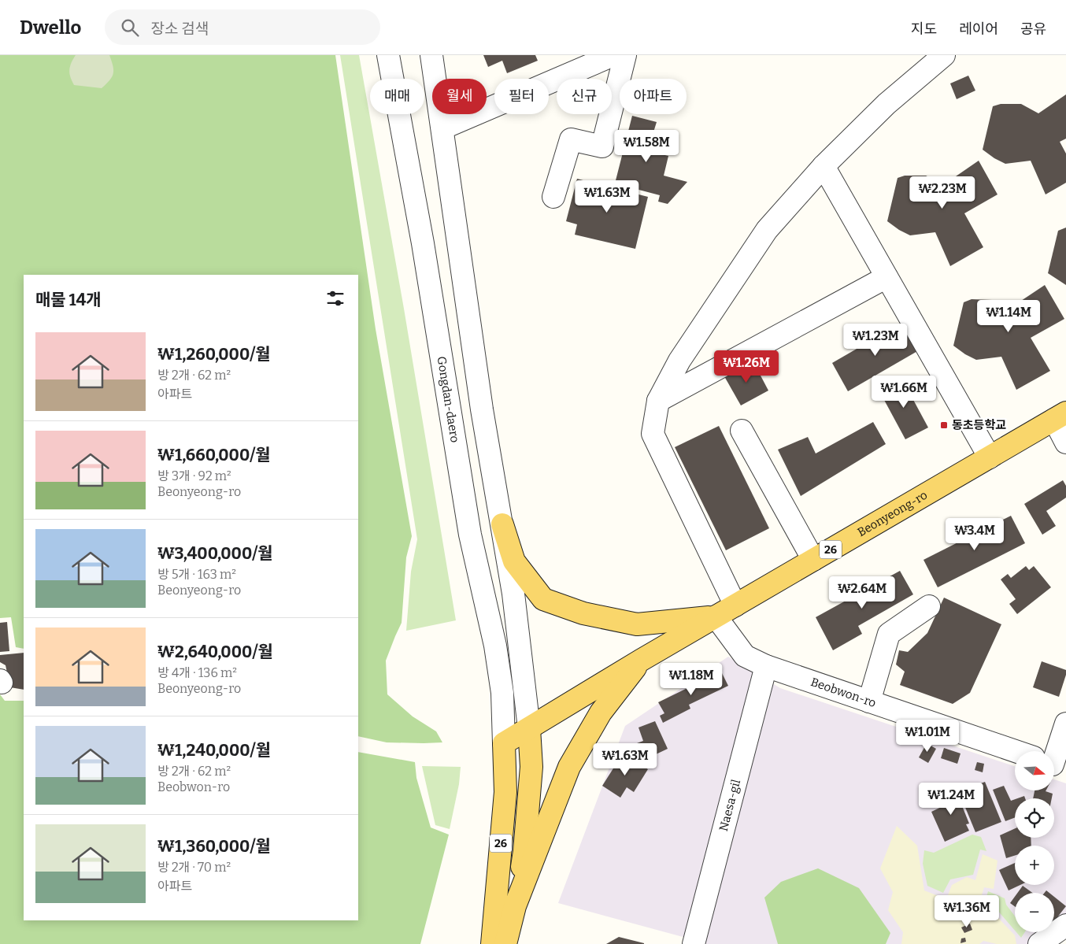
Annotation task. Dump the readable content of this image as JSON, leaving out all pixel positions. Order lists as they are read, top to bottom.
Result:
{
  "streets": {
    "main road": ["Beonyeong-ro", "26"],
    "street": ["Gongdan-daero", "Beobwon-ro", "Naesa-gil"]
  },
  "crossings": [
    ["Gongdan-daero", "Beonyeong-ro"],
    ["Gongdan-daero", "26"],
    ["Beonyeong-ro", "26"],
    ["Beonyeong-ro", "Beobwon-ro"],
    ["Beobwon-ro", "Naesa-gil"]
  ],
  "places": {
    "transit": ["동초등학교"]
  },
  "north": "right",
  "page": {
    "header": "Dwello",
    "search": "장소 검색",
    "nav": ["지도", "레이어", "공유"],
    "chip": [
      "매매",
      "월세",
      "필터",
      "신규",
      "아파트"
    ],
    "price": [
      "₩1.58M",
      "₩2.23M",
      "₩1.63M",
      "₩1.14M",
      "₩1.23M",
      "₩1.26M",
      "₩1.66M",
      "₩3.4M",
      "₩2.64M",
      "₩1.18M",
      "₩1.01M",
      "₩1.63M",
      "₩1.24M",
      "₩1.36M"
    ],
    "heading": "매물 14개",
    "list": [
      {
        "name": "₩1,260,000/월",
        "note": "방 2개 · 62 m² · 아파트"
      },
      {
        "name": "₩1,660,000/월",
        "note": "방 3개 · 92 m² · Beonyeong-ro"
      },
      {
        "name": "₩3,400,000/월",
        "note": "방 5개 · 163 m² · Beonyeong-ro"
      },
      {
        "name": "₩2,640,000/월",
        "note": "방 4개 · 136 m² · Beonyeong-ro"
      },
      {
        "name": "₩1,240,000/월",
        "note": "방 2개 · 62 m² · Beobwon-ro"
      },
      {
        "name": "₩1,360,000/월",
        "note": "방 2개 · 70 m² · 아파트"
      }
    ],
    "map_buttons": ["+", "−"]
  }
}
